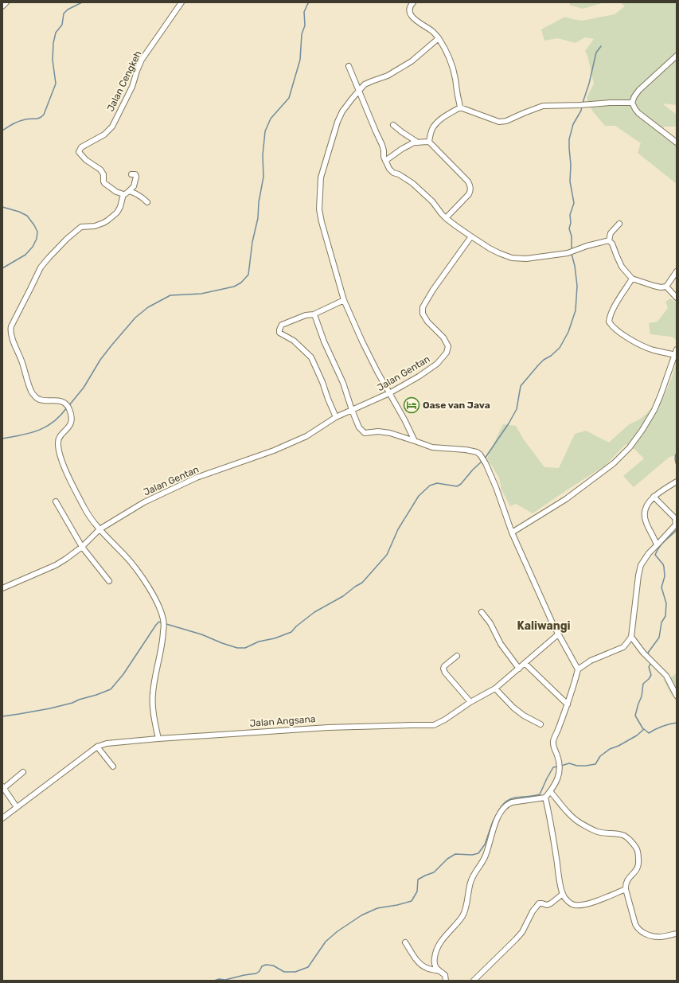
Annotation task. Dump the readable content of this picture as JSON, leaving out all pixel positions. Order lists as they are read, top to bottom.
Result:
{
  "streets": {
    "street": ["Jalan Cengkeh", "Jalan Gentan", "Jalan Angsana"]
  },
  "districts": ["Kaliwangi"],
  "places": {
    "hotel": ["Oase van Java"]
  }
}
